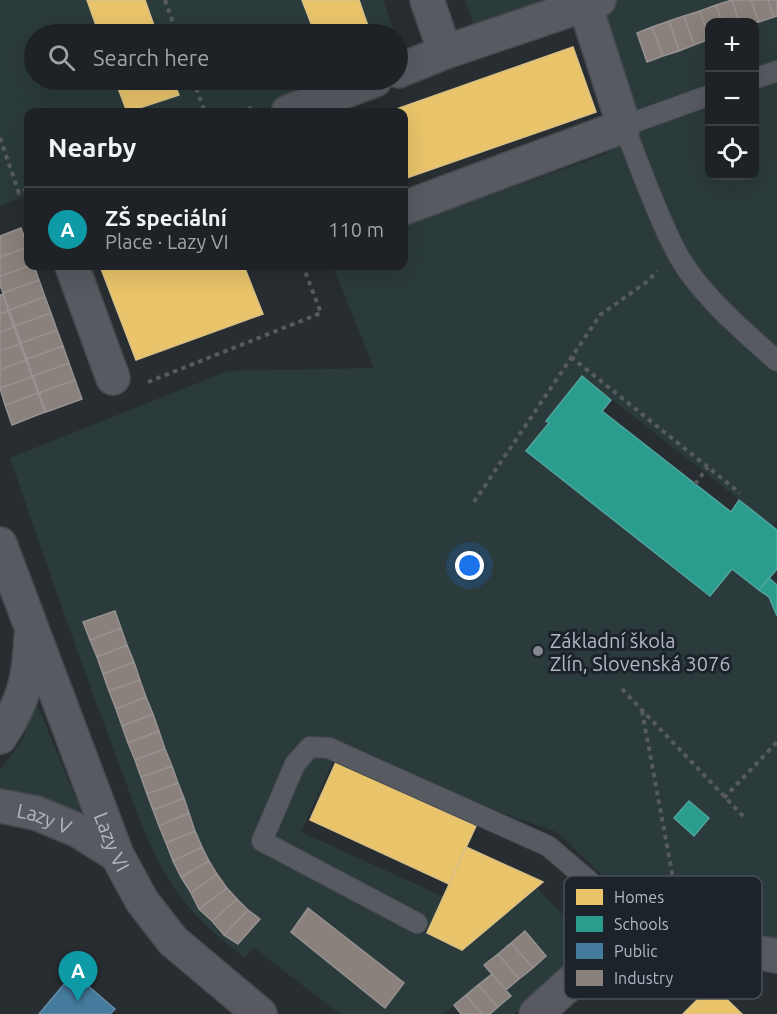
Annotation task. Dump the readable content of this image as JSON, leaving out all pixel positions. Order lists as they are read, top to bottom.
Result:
{
  "streets": {
    "street": ["Lazy V", "Lazy VI"]
  },
  "crossings": [
    ["Lazy V", "Lazy VI"]
  ],
  "places": ["Základní škola Zlín, Slovenská 3076"],
  "legend": [
    "Homes",
    "Schools",
    "Public",
    "Industry"
  ],
  "page": {
    "map_buttons": ["+", "−"],
    "search": "Search here",
    "heading": "Nearby",
    "list": [
      {
        "mark": "A",
        "name": "ZŠ speciální",
        "note": "Place · Lazy VI",
        "value": "110 m"
      }
    ],
    "pins": "A"
  }
}
